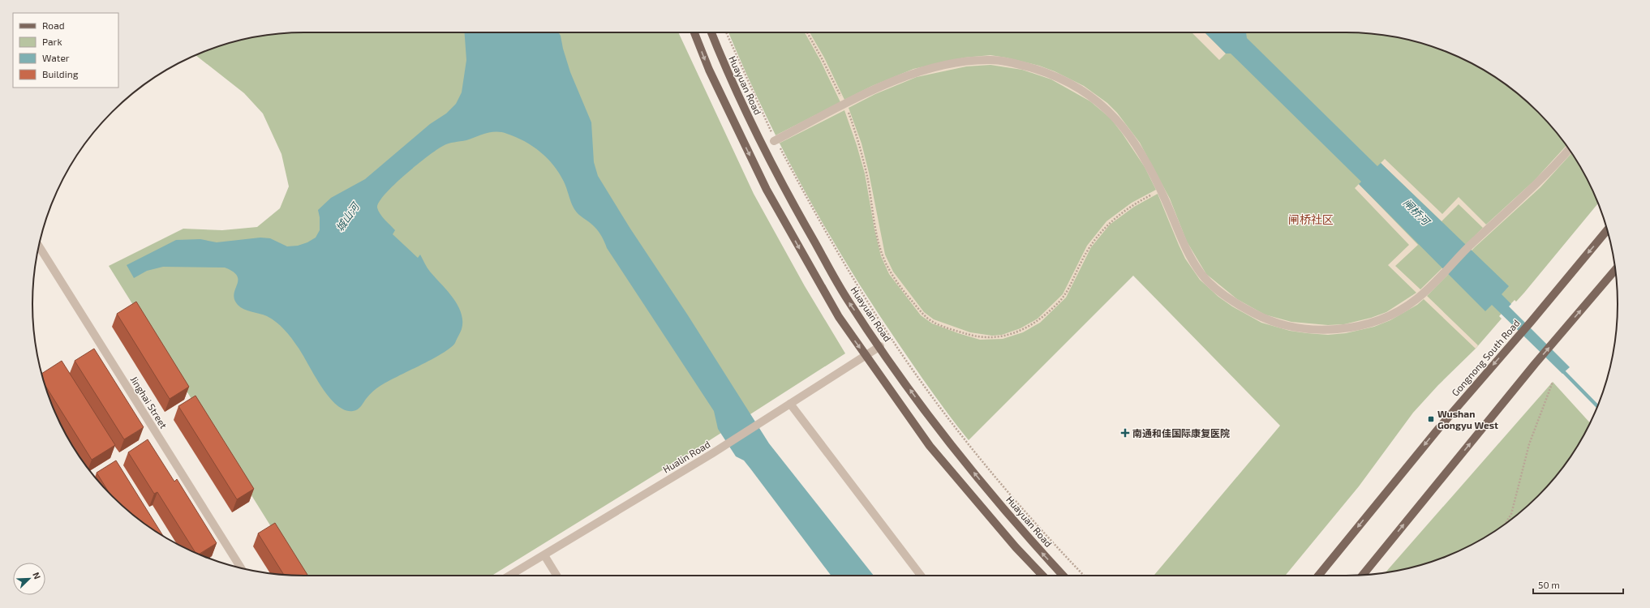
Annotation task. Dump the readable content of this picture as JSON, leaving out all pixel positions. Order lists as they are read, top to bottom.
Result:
{
  "streets": {
    "main road": ["Huayuan Road", "Gongnong South Road"],
    "street": ["Jinghai Street", "Hualin Road"]
  },
  "crossings": [
    ["Huayuan Road", "Hualin Road"]
  ],
  "districts": ["闸桥社区"],
  "water": ["闸桥河", "城山河"],
  "places": {
    "transit": ["Wushan Gongyu West"],
    "health": ["南通和佳国际康复医院"]
  },
  "legend": [
    "Road",
    "Park",
    "Water",
    "Building"
  ],
  "scale_bar": "50 m",
  "north": "top right"
}
